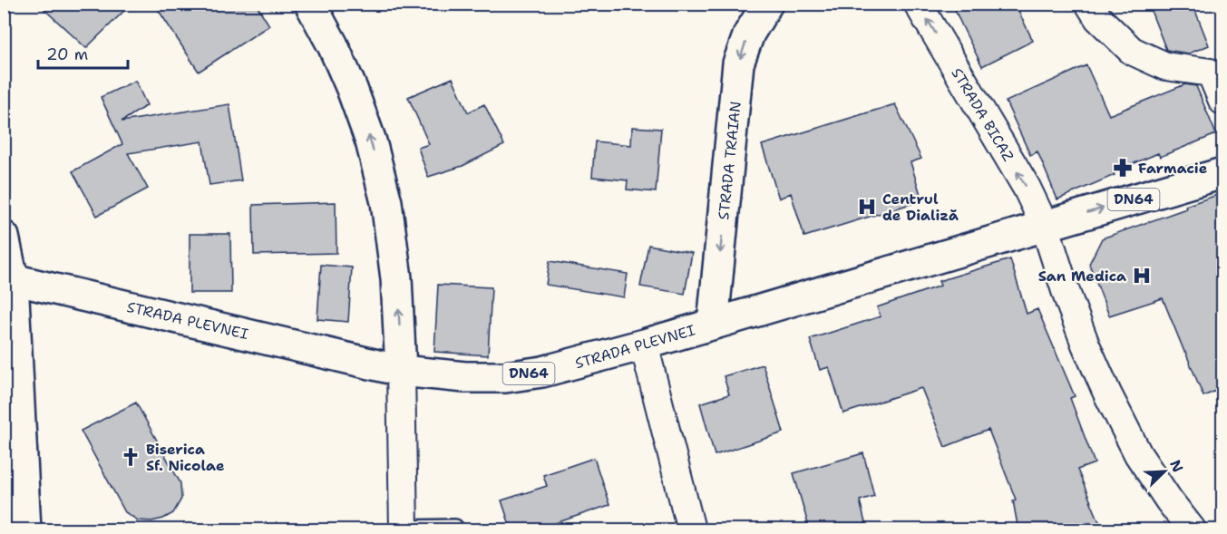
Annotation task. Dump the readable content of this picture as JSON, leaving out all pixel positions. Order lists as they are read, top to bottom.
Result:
{
  "streets": {
    "main road": ["STRADA TRAIAN", "DN64", "STRADA PLEVNEI"],
    "street": ["STRADA BICAZ"]
  },
  "crossings": [
    ["STRADA BICAZ", "STRADA PLEVNEI"],
    ["STRADA TRAIAN", "STRADA PLEVNEI"]
  ],
  "one_way": ["STRADA BICAZ", "STRADA TRAIAN"],
  "places": {
    "pharmacy": ["Farmacie"],
    "hospital": ["Centrul de Dializă", "San Medica"],
    "church": ["Biserica Sf. Nicolae"]
  },
  "scale_bar": "20 m",
  "north": "top right"
}
